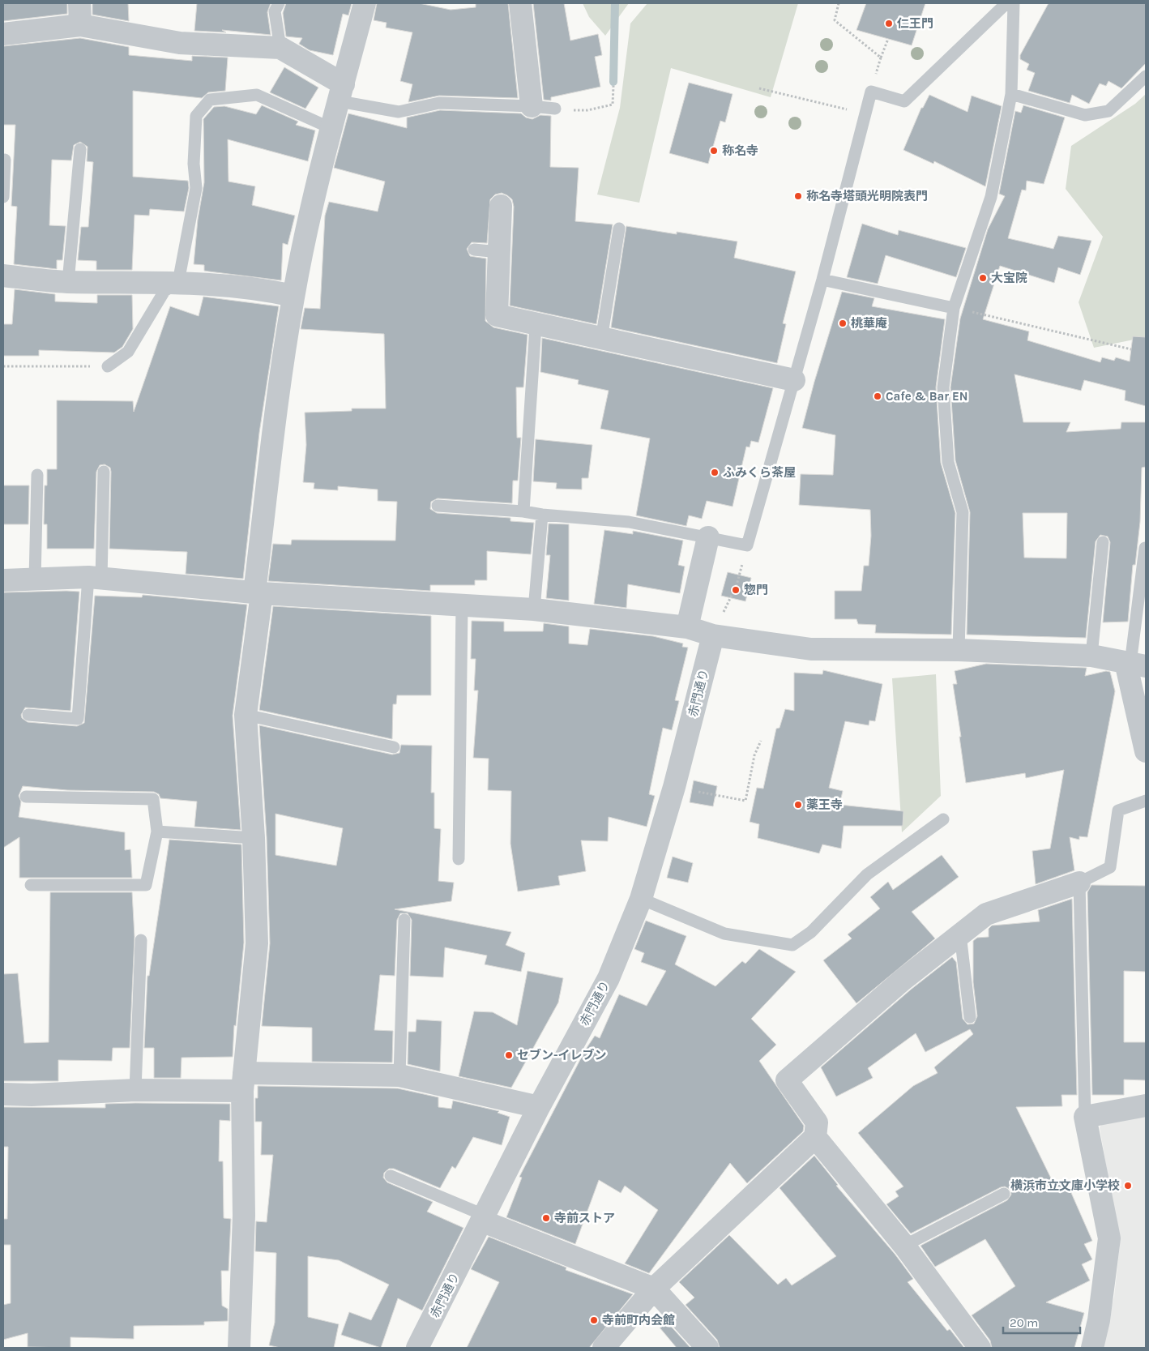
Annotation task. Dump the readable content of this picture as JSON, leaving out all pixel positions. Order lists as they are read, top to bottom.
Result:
{
  "streets": {
    "street": ["赤門通り"]
  },
  "places": [
    "仁王門",
    "称名寺",
    "称名寺塔頭光明院表門",
    "大宝院",
    "桃華庵",
    "Cafe & Bar EN",
    "ふみくら茶屋",
    "惣門",
    "薬王寺",
    "セブン-イレブン",
    "横浜市立文庫小学校",
    "寺前ストア",
    "寺前町内会館"
  ],
  "scale_bar": "20 m"
}
